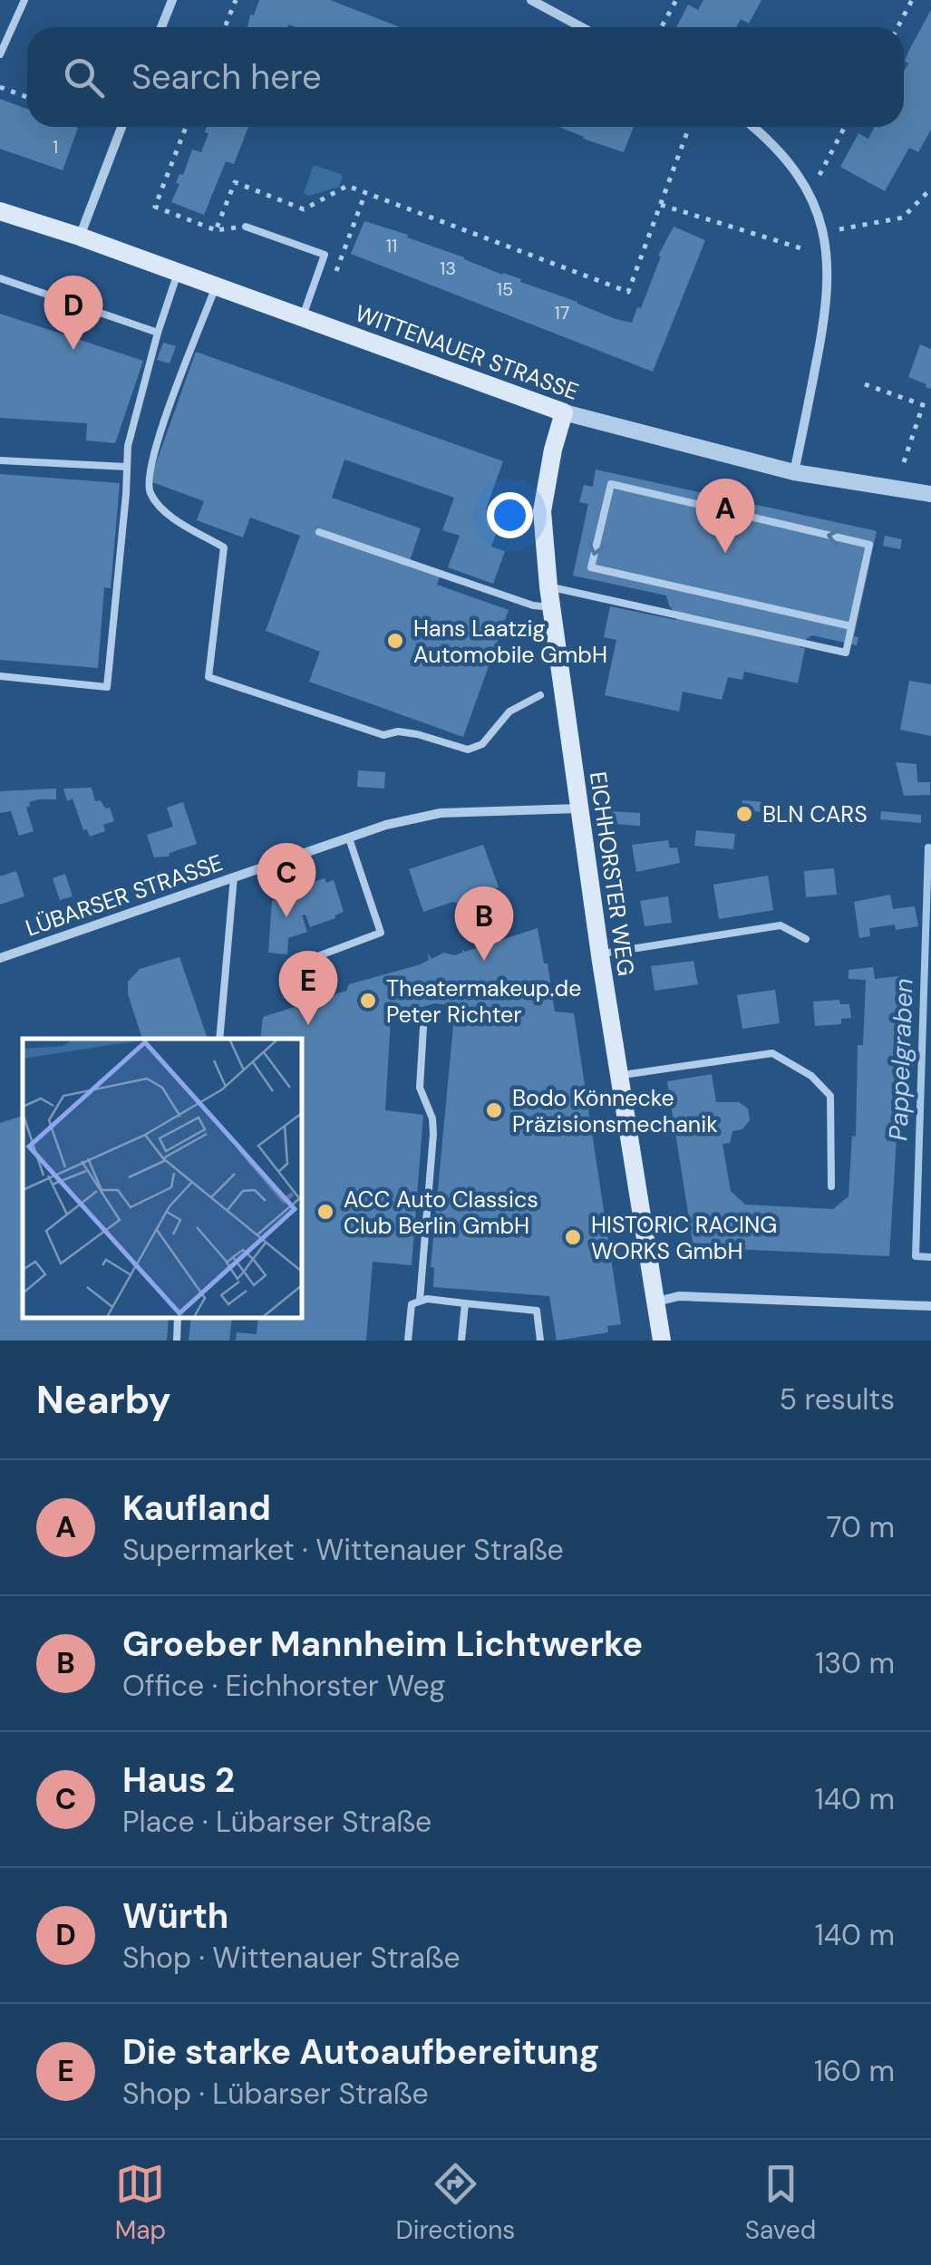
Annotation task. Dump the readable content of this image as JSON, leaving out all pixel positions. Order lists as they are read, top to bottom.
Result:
{
  "streets": {
    "main road": ["WITTENAUER STRASSE", "EICHHORSTER WEG"],
    "street": ["LÜBARSER STRASSE"]
  },
  "crossings": [
    ["WITTENAUER STRASSE", "EICHHORSTER WEG"],
    ["EICHHORSTER WEG", "LÜBARSER STRASSE"]
  ],
  "water": ["Pappelgraben"],
  "places": [
    "Hans Laatzig Automobile GmbH",
    "BLN CARS",
    "Theatermakeup.de Peter Richter",
    "Bodo Könnecke Präzisionsmechanik",
    "ACC Auto Classics Club Berlin GmbH",
    "HISTORIC RACING WORKS GmbH"
  ],
  "house_numbers": [
    "1",
    "11",
    "13",
    "15",
    "17"
  ],
  "page": {
    "search": "Search here",
    "pins": [
      "D",
      "A",
      "C",
      "B",
      "E"
    ],
    "heading": ["Nearby", "5 results"],
    "list": [
      {
        "mark": "A",
        "name": "Kaufland",
        "note": "Supermarket · Wittenauer Straße",
        "value": "70 m"
      },
      {
        "mark": "B",
        "name": "Groeber Mannheim Lichtwerke",
        "note": "Office · Eichhorster Weg",
        "value": "130 m"
      },
      {
        "mark": "C",
        "name": "Haus 2",
        "note": "Place · Lübarser Straße",
        "value": "140 m"
      },
      {
        "mark": "D",
        "name": "Würth",
        "note": "Shop · Wittenauer Straße",
        "value": "140 m"
      },
      {
        "mark": "E",
        "name": "Die starke Autoaufbereitung",
        "note": "Shop · Lübarser Straße",
        "value": "160 m"
      }
    ],
    "nav": ["Map", "Directions", "Saved"]
  }
}
